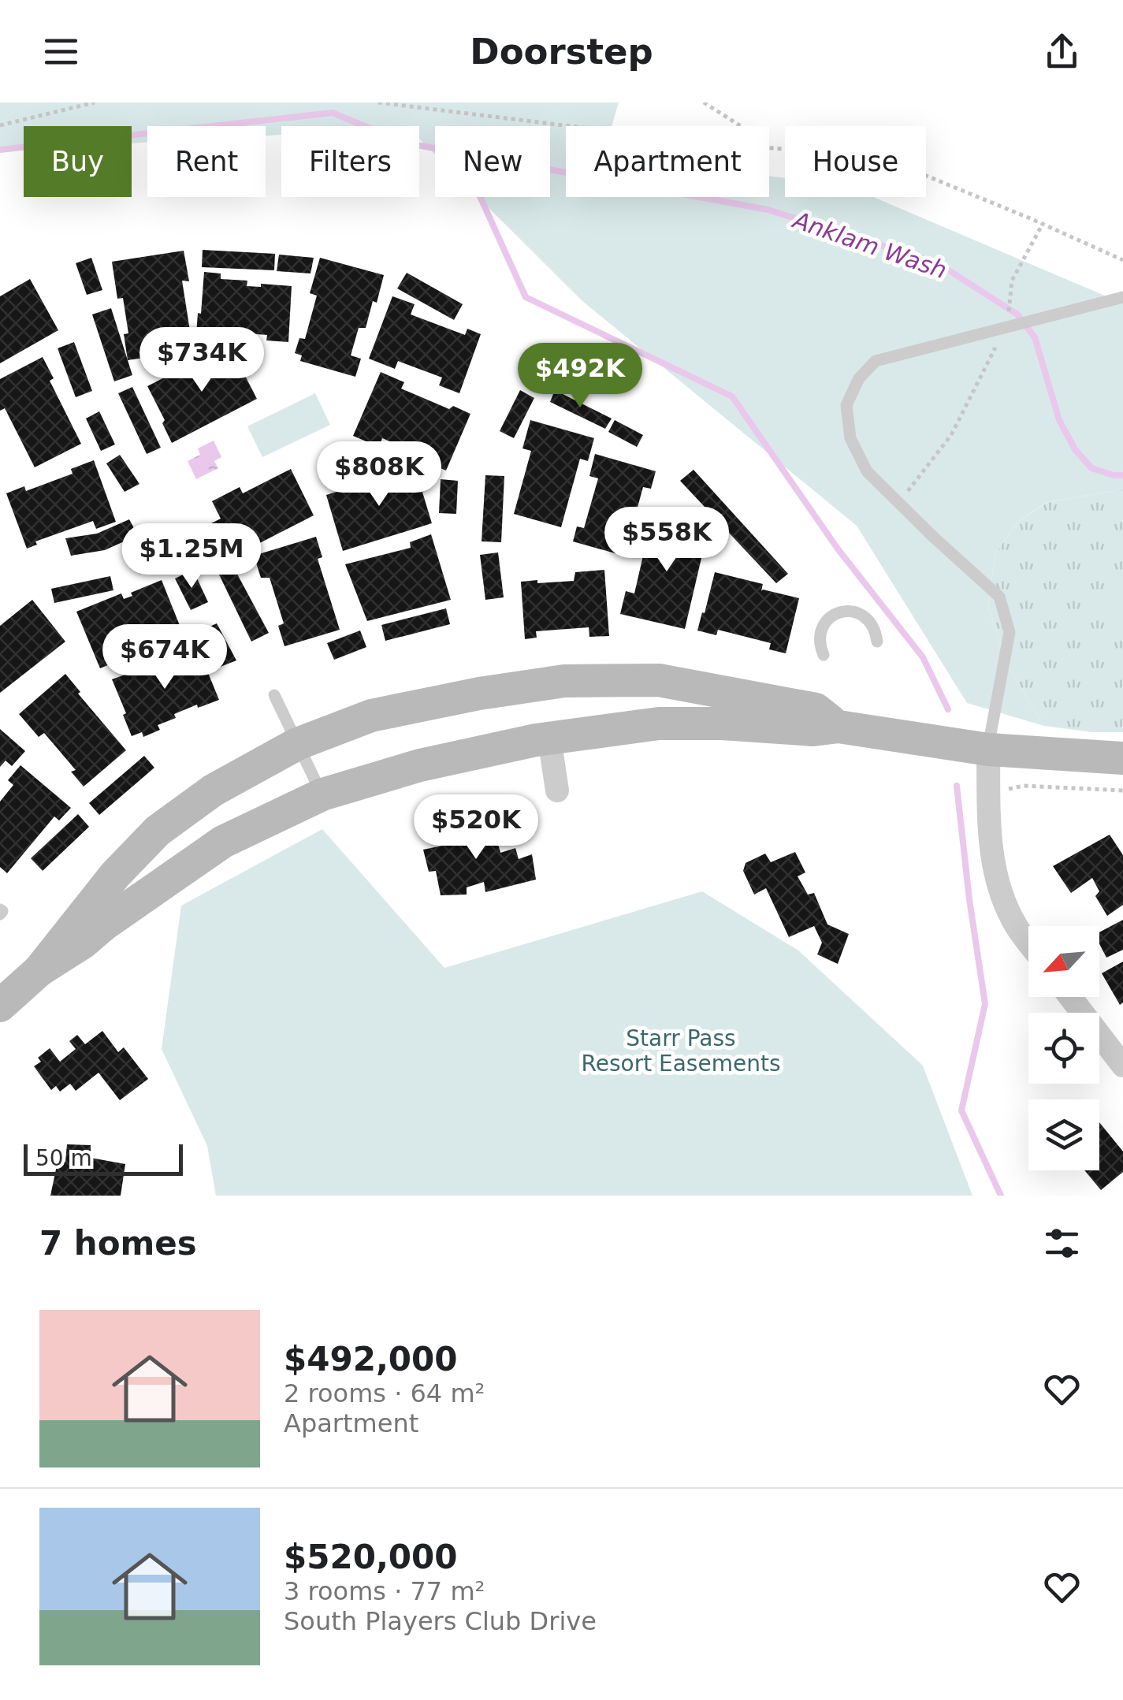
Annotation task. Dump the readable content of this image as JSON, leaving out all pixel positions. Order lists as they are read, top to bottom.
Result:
{
  "water": ["Anklam Wash"],
  "parks": ["Starr Pass Resort Easements"],
  "scale_bar": "50 m",
  "north": "bottom left",
  "page": {
    "header": "Doorstep",
    "chip": [
      "Buy",
      "Rent",
      "Filters",
      "New",
      "Apartment",
      "House"
    ],
    "price": [
      "$734K",
      "$492K",
      "$808K",
      "$558K",
      "$1.25M",
      "$674K",
      "$520K"
    ],
    "scale": "50 m",
    "heading": "7 homes",
    "list": [
      {
        "name": "$492,000",
        "note": "2 rooms · 64 m² · Apartment"
      },
      {
        "name": "$520,000",
        "note": "3 rooms · 77 m² · South Players Club Drive"
      }
    ]
  }
}
